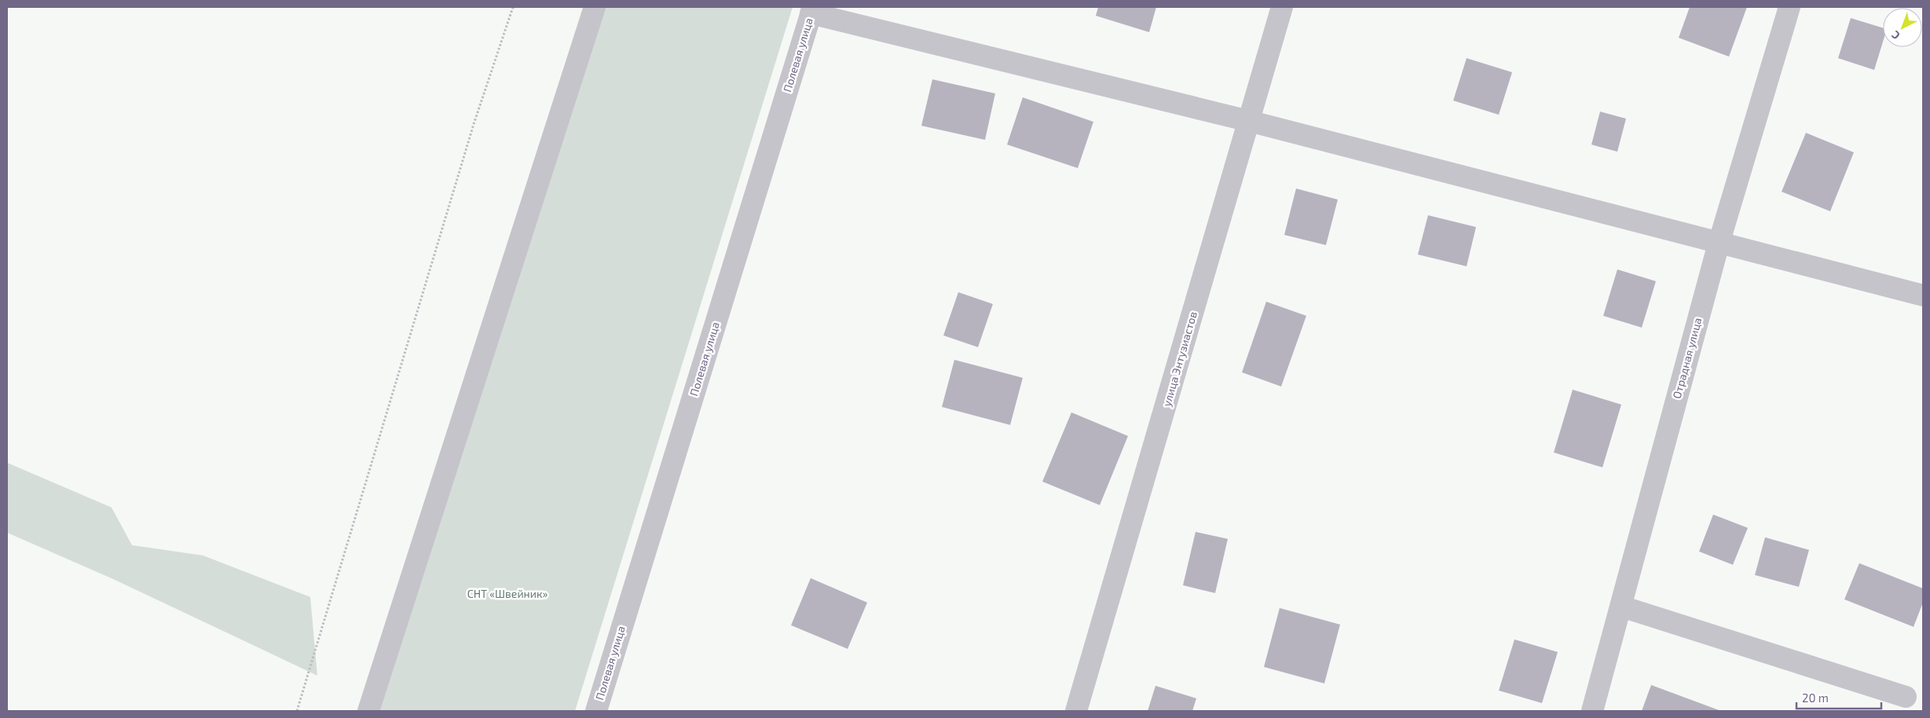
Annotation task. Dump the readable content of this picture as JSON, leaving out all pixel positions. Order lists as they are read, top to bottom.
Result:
{
  "streets": {
    "street": ["Полевая улица", "Отрадная улица", "улица Энтузиастов"]
  },
  "parks": ["СНТ «Швейник»"],
  "scale_bar": "20 m",
  "north": "bottom left"
}
